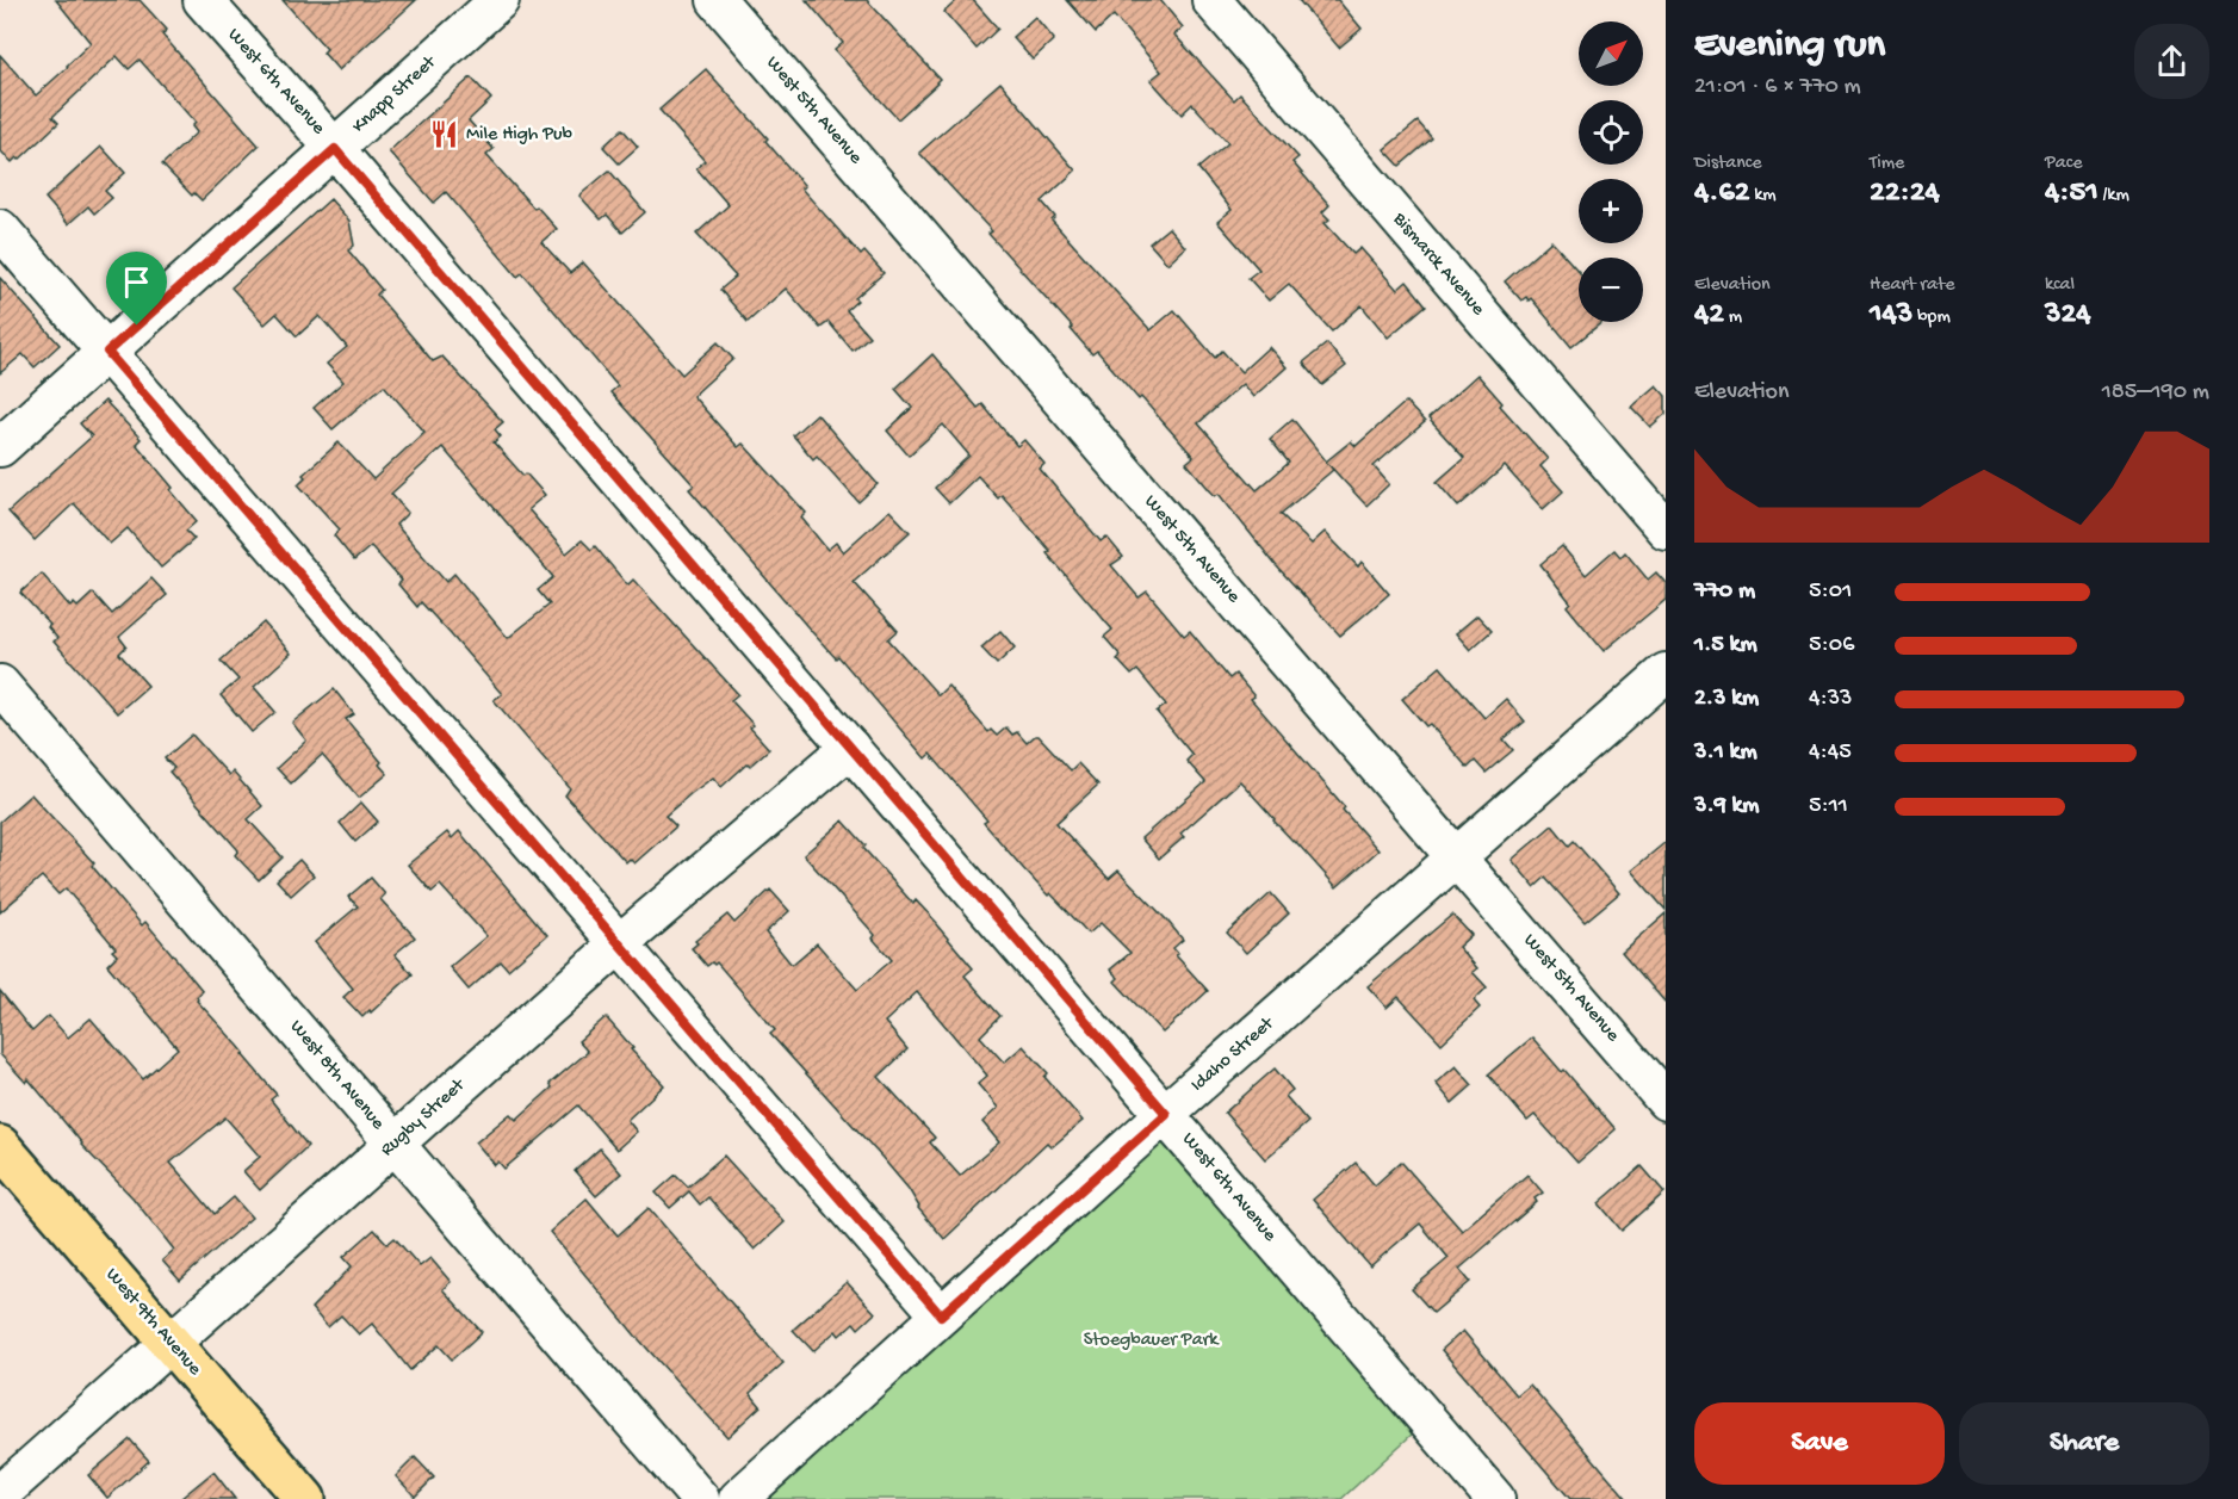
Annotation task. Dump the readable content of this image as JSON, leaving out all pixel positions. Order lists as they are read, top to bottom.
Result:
{
  "streets": {
    "main road": ["West 9th Avenue"],
    "street": [
      "West 6th Avenue",
      "Knapp Street",
      "West 5th Avenue",
      "Bismarck Avenue",
      "Idaho Street",
      "West 8th Avenue",
      "Rugby Street"
    ]
  },
  "crossings": [
    ["West 6th Avenue", "Knapp Street"],
    ["West 6th Avenue", "Idaho Street"],
    ["West 6th Avenue", "Rugby Street"],
    ["West 5th Avenue", "Idaho Street"],
    ["West 8th Avenue", "Rugby Street"],
    ["Rugby Street", "West 9th Avenue"]
  ],
  "parks": ["Stoegbauer Park"],
  "places": {
    "restaurant": ["Mile High Pub"]
  },
  "north": "top right",
  "page": {
    "heading": ["Evening run", "21:01 · 6 × 770 m"],
    "map_buttons": ["+", "−"],
    "stats": [
      ["Distance", "4.62 km"],
      ["Time", "22:24"],
      ["Pace", "4:51 /km"],
      ["Elevation", "42 m"],
      ["Heart rate", "143 bpm"],
      ["kcal", "324"]
    ],
    "chart": ["Elevation", "185–190 m"],
    "list": [
      {
        "name": "770 m",
        "note": "5:01"
      },
      {
        "name": "1.5 km",
        "note": "5:06"
      },
      {
        "name": "2.3 km",
        "note": "4:33"
      },
      {
        "name": "3.1 km",
        "note": "4:45"
      },
      {
        "name": "3.9 km",
        "note": "5:11"
      }
    ],
    "buttons": ["Save", "Share"]
  }
}
